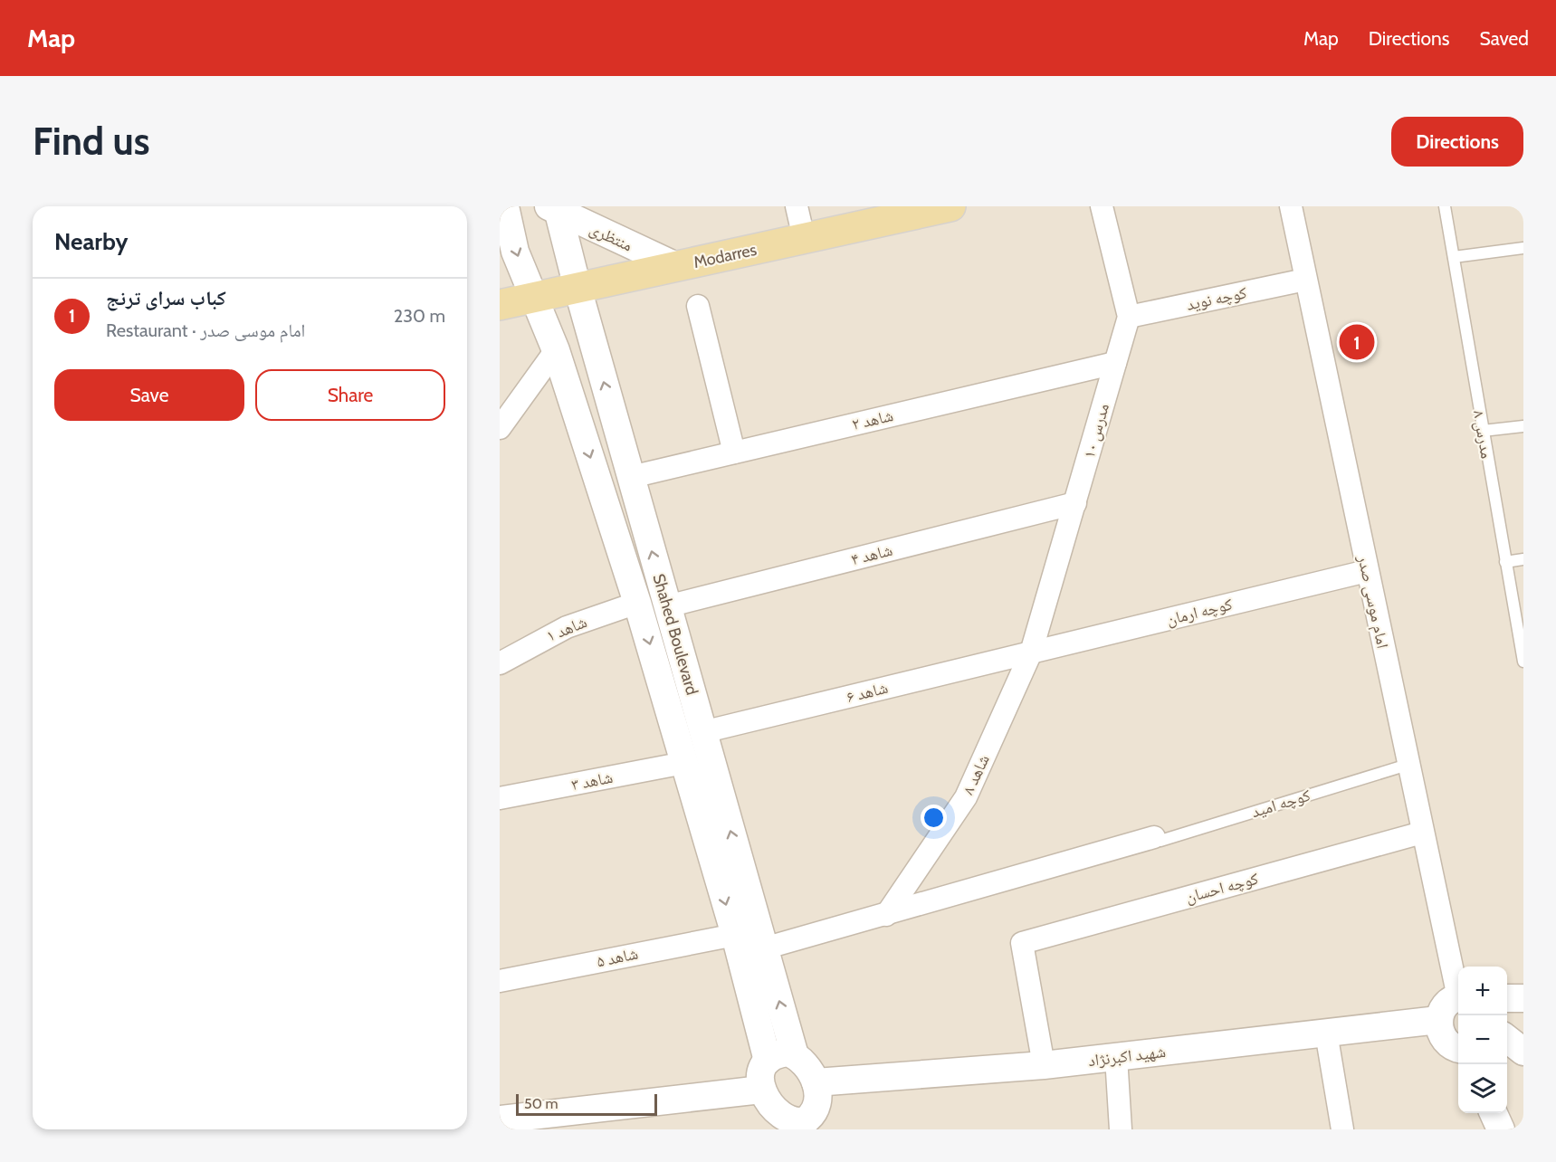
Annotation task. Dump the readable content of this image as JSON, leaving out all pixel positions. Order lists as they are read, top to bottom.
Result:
{
  "streets": {
    "main road": ["Modarres"],
    "street": [
      "منتظری",
      "کوچه نوید",
      "شاهد ۲",
      "مدرس ۱۰",
      "شاهد ۴",
      "امام موسی صدر",
      "کوچه ارمان",
      "شاهد ۱",
      "Shahed Boulevard",
      "شاهد ۶",
      "شاهد ۸",
      "شاهد ۳",
      "کوچه احسان",
      "شاهد ۵",
      "شهید اکبرنژاد"
    ],
    "lane": ["مدرس ۸", "کوچه امید"]
  },
  "crossings": [
    ["منتظری", "Modarres"],
    ["منتظری", "Shahed Boulevard"],
    ["Modarres", "Shahed Boulevard"],
    ["کوچه نوید", "مدرس ۱۰"],
    ["کوچه نوید", "امام موسی صدر"],
    ["شاهد ۲", "مدرس ۱۰"],
    ["شاهد ۲", "Shahed Boulevard"],
    ["مدرس ۱۰", "شاهد ۴"],
    ["مدرس ۱۰", "کوچه ارمان"],
    ["مدرس ۱۰", "شاهد ۶"],
    ["مدرس ۱۰", "شاهد ۸"],
    ["شاهد ۴", "Shahed Boulevard"],
    ["امام موسی صدر", "کوچه ارمان"],
    ["امام موسی صدر", "کوچه امید"],
    ["امام موسی صدر", "کوچه احسان"],
    ["کوچه ارمان", "شاهد ۶"],
    ["کوچه ارمان", "شاهد ۸"],
    ["شاهد ۱", "Shahed Boulevard"],
    ["Shahed Boulevard", "شاهد ۶"],
    ["Shahed Boulevard", "شاهد ۳"],
    ["Shahed Boulevard", "شاهد ۵"],
    ["Shahed Boulevard", "شهید اکبرنژاد"],
    ["شاهد ۶", "شاهد ۸"],
    ["کوچه احسان", "شهید اکبرنژاد"]
  ],
  "scale_bar": "50 m",
  "page": {
    "header": "Map",
    "nav": ["Map", "Directions", "Saved"],
    "buttons": [
      "Directions",
      ["Save", "Share"]
    ],
    "title": "Find us",
    "heading": "Nearby",
    "list": [
      {
        "mark": "1",
        "name": "کباب سرای ترنج",
        "note": "Restaurant · امام موسی صدر",
        "value": "230 m"
      }
    ],
    "pins": "1",
    "map_buttons": ["+", "−"],
    "scale": "50 m"
  }
}
